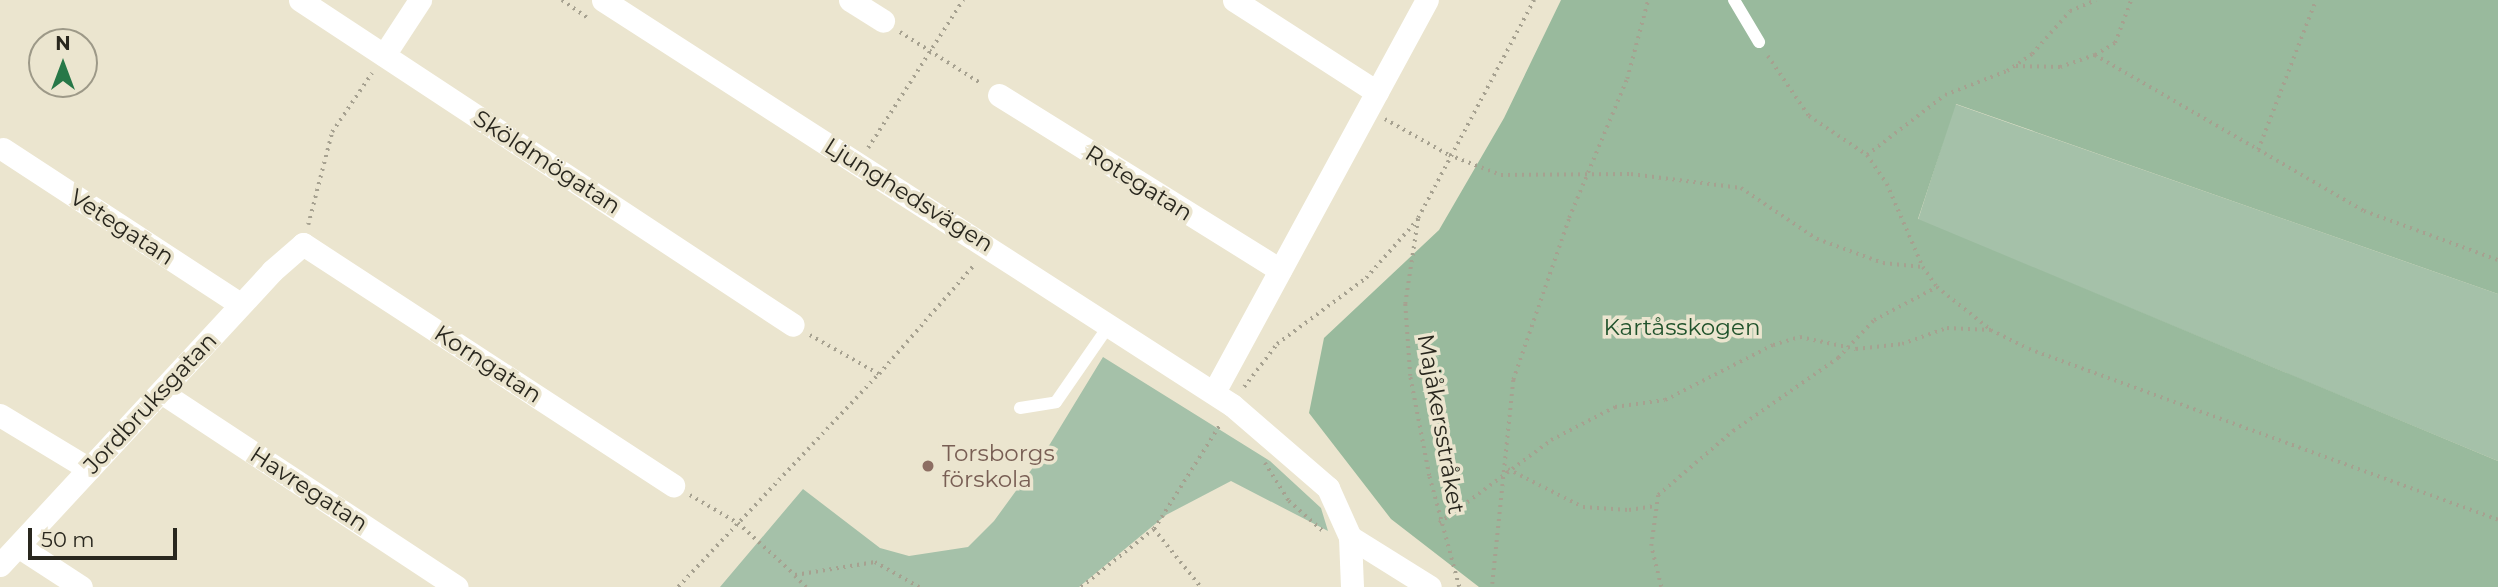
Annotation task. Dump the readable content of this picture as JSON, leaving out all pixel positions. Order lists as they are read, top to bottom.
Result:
{
  "streets": {
    "street": [
      "Sköldmögatan",
      "Rotegatan",
      "Ljunghedsvägen",
      "Vetegatan",
      "Korngatan",
      "Jordbruksgatan",
      "Havregatan"
    ],
    "path": ["Majåkersstråket"]
  },
  "crossings": [
    ["Vetegatan", "Jordbruksgatan"],
    ["Korngatan", "Jordbruksgatan"],
    ["Jordbruksgatan", "Havregatan"]
  ],
  "parks": ["Kartåsskogen"],
  "places": ["Torsborgs förskola"],
  "scale_bar": "50 m",
  "north": "top"
}
